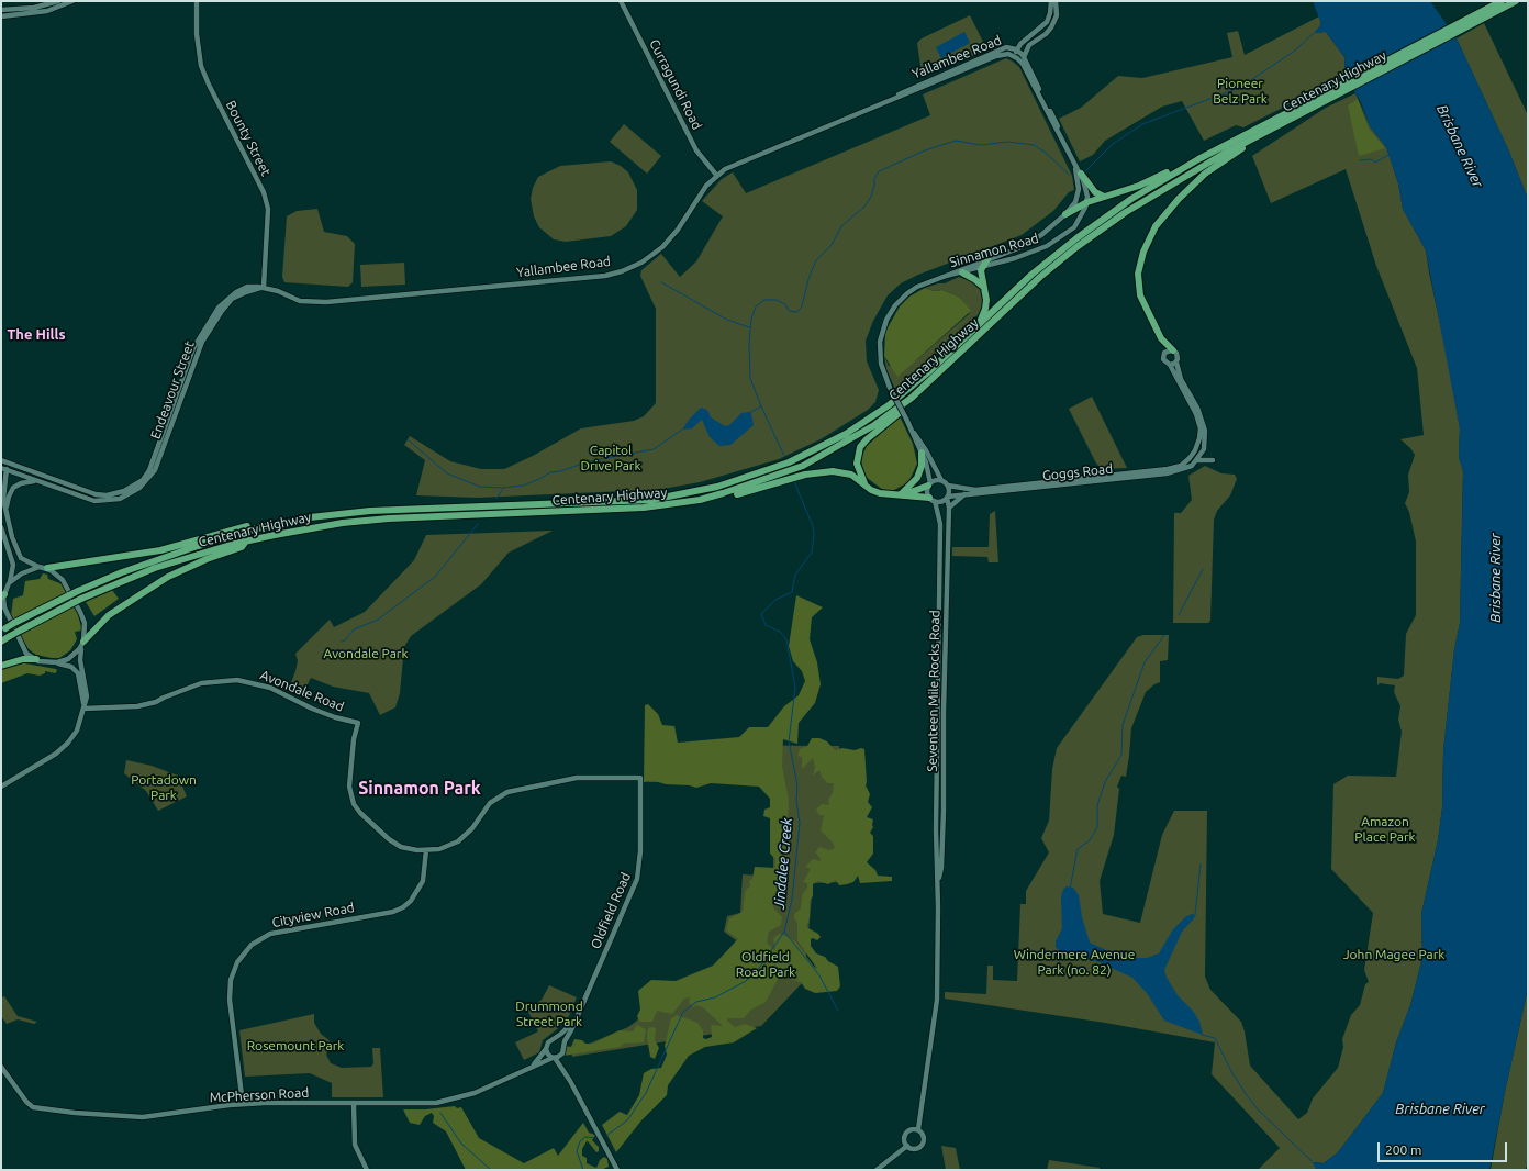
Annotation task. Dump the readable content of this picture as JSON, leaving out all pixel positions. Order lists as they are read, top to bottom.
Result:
{
  "streets": {
    "highway": ["Centenary Highway"],
    "main road": [
      "Yallambee Road",
      "Curragundi Road",
      "Bounty Street",
      "Sinnamon Road",
      "Endeavour Street",
      "Goggs Road",
      "Avondale Road",
      "Seventeen Mile Rocks Road",
      "Oldfield Road",
      "Cityview Road",
      "McPherson Road"
    ]
  },
  "crossings": [
    ["Yallambee Road", "Curragundi Road"],
    ["Yallambee Road", "Bounty Street"],
    ["Yallambee Road", "Sinnamon Road"],
    ["Yallambee Road", "Endeavour Street"],
    ["Bounty Street", "Endeavour Street"],
    ["Sinnamon Road", "Goggs Road"],
    ["Sinnamon Road", "Seventeen Mile Rocks Road"],
    ["Goggs Road", "Seventeen Mile Rocks Road"],
    ["Avondale Road", "Oldfield Road"],
    ["Avondale Road", "Cityview Road"],
    ["Oldfield Road", "Cityview Road"],
    ["Oldfield Road", "McPherson Road"],
    ["Cityview Road", "McPherson Road"]
  ],
  "districts": ["The Hills", "Sinnamon Park"],
  "water": ["Brisbane River", "Jindalee Creek"],
  "parks": [
    "Pioneer Belz Park",
    "Capitol Drive Park",
    "Avondale Park",
    "Portadown Park",
    "Amazon Place Park",
    "Windermere Avenue Park (no. 82)",
    "John Magee Park",
    "Oldfield Road Park",
    "Drummond Street Park",
    "Rosemount Park"
  ],
  "scale_bar": "200 m"
}
